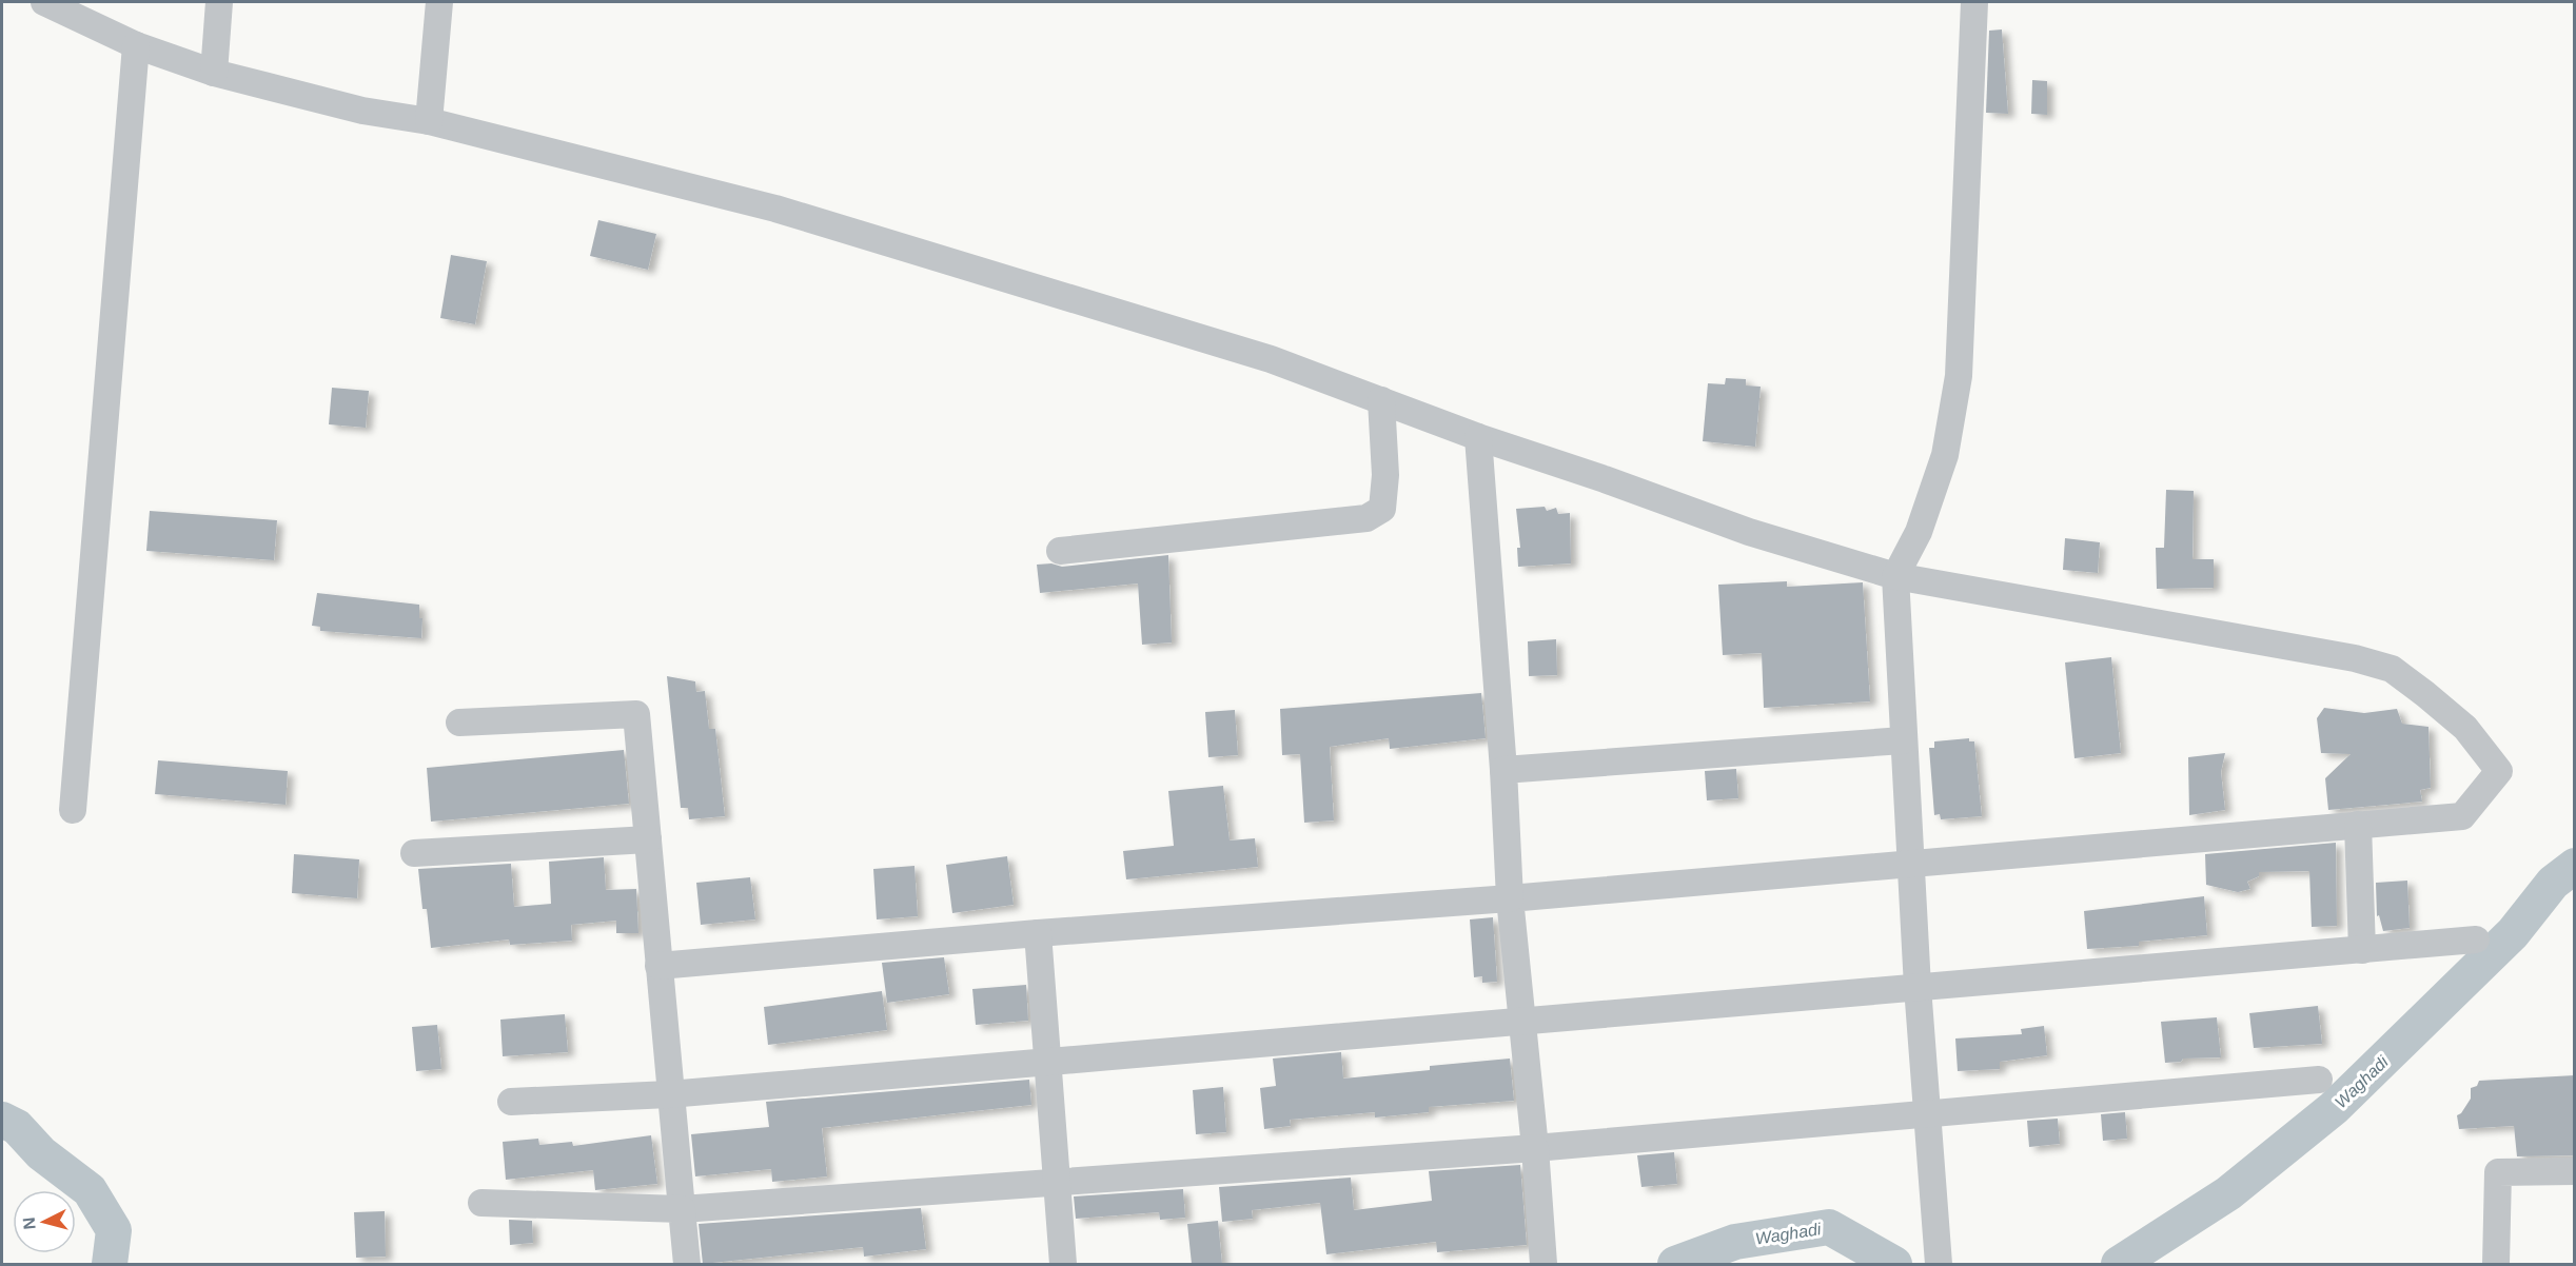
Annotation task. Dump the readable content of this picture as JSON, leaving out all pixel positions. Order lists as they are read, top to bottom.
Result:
{
  "water": ["Waghadi"],
  "north": "left"
}
